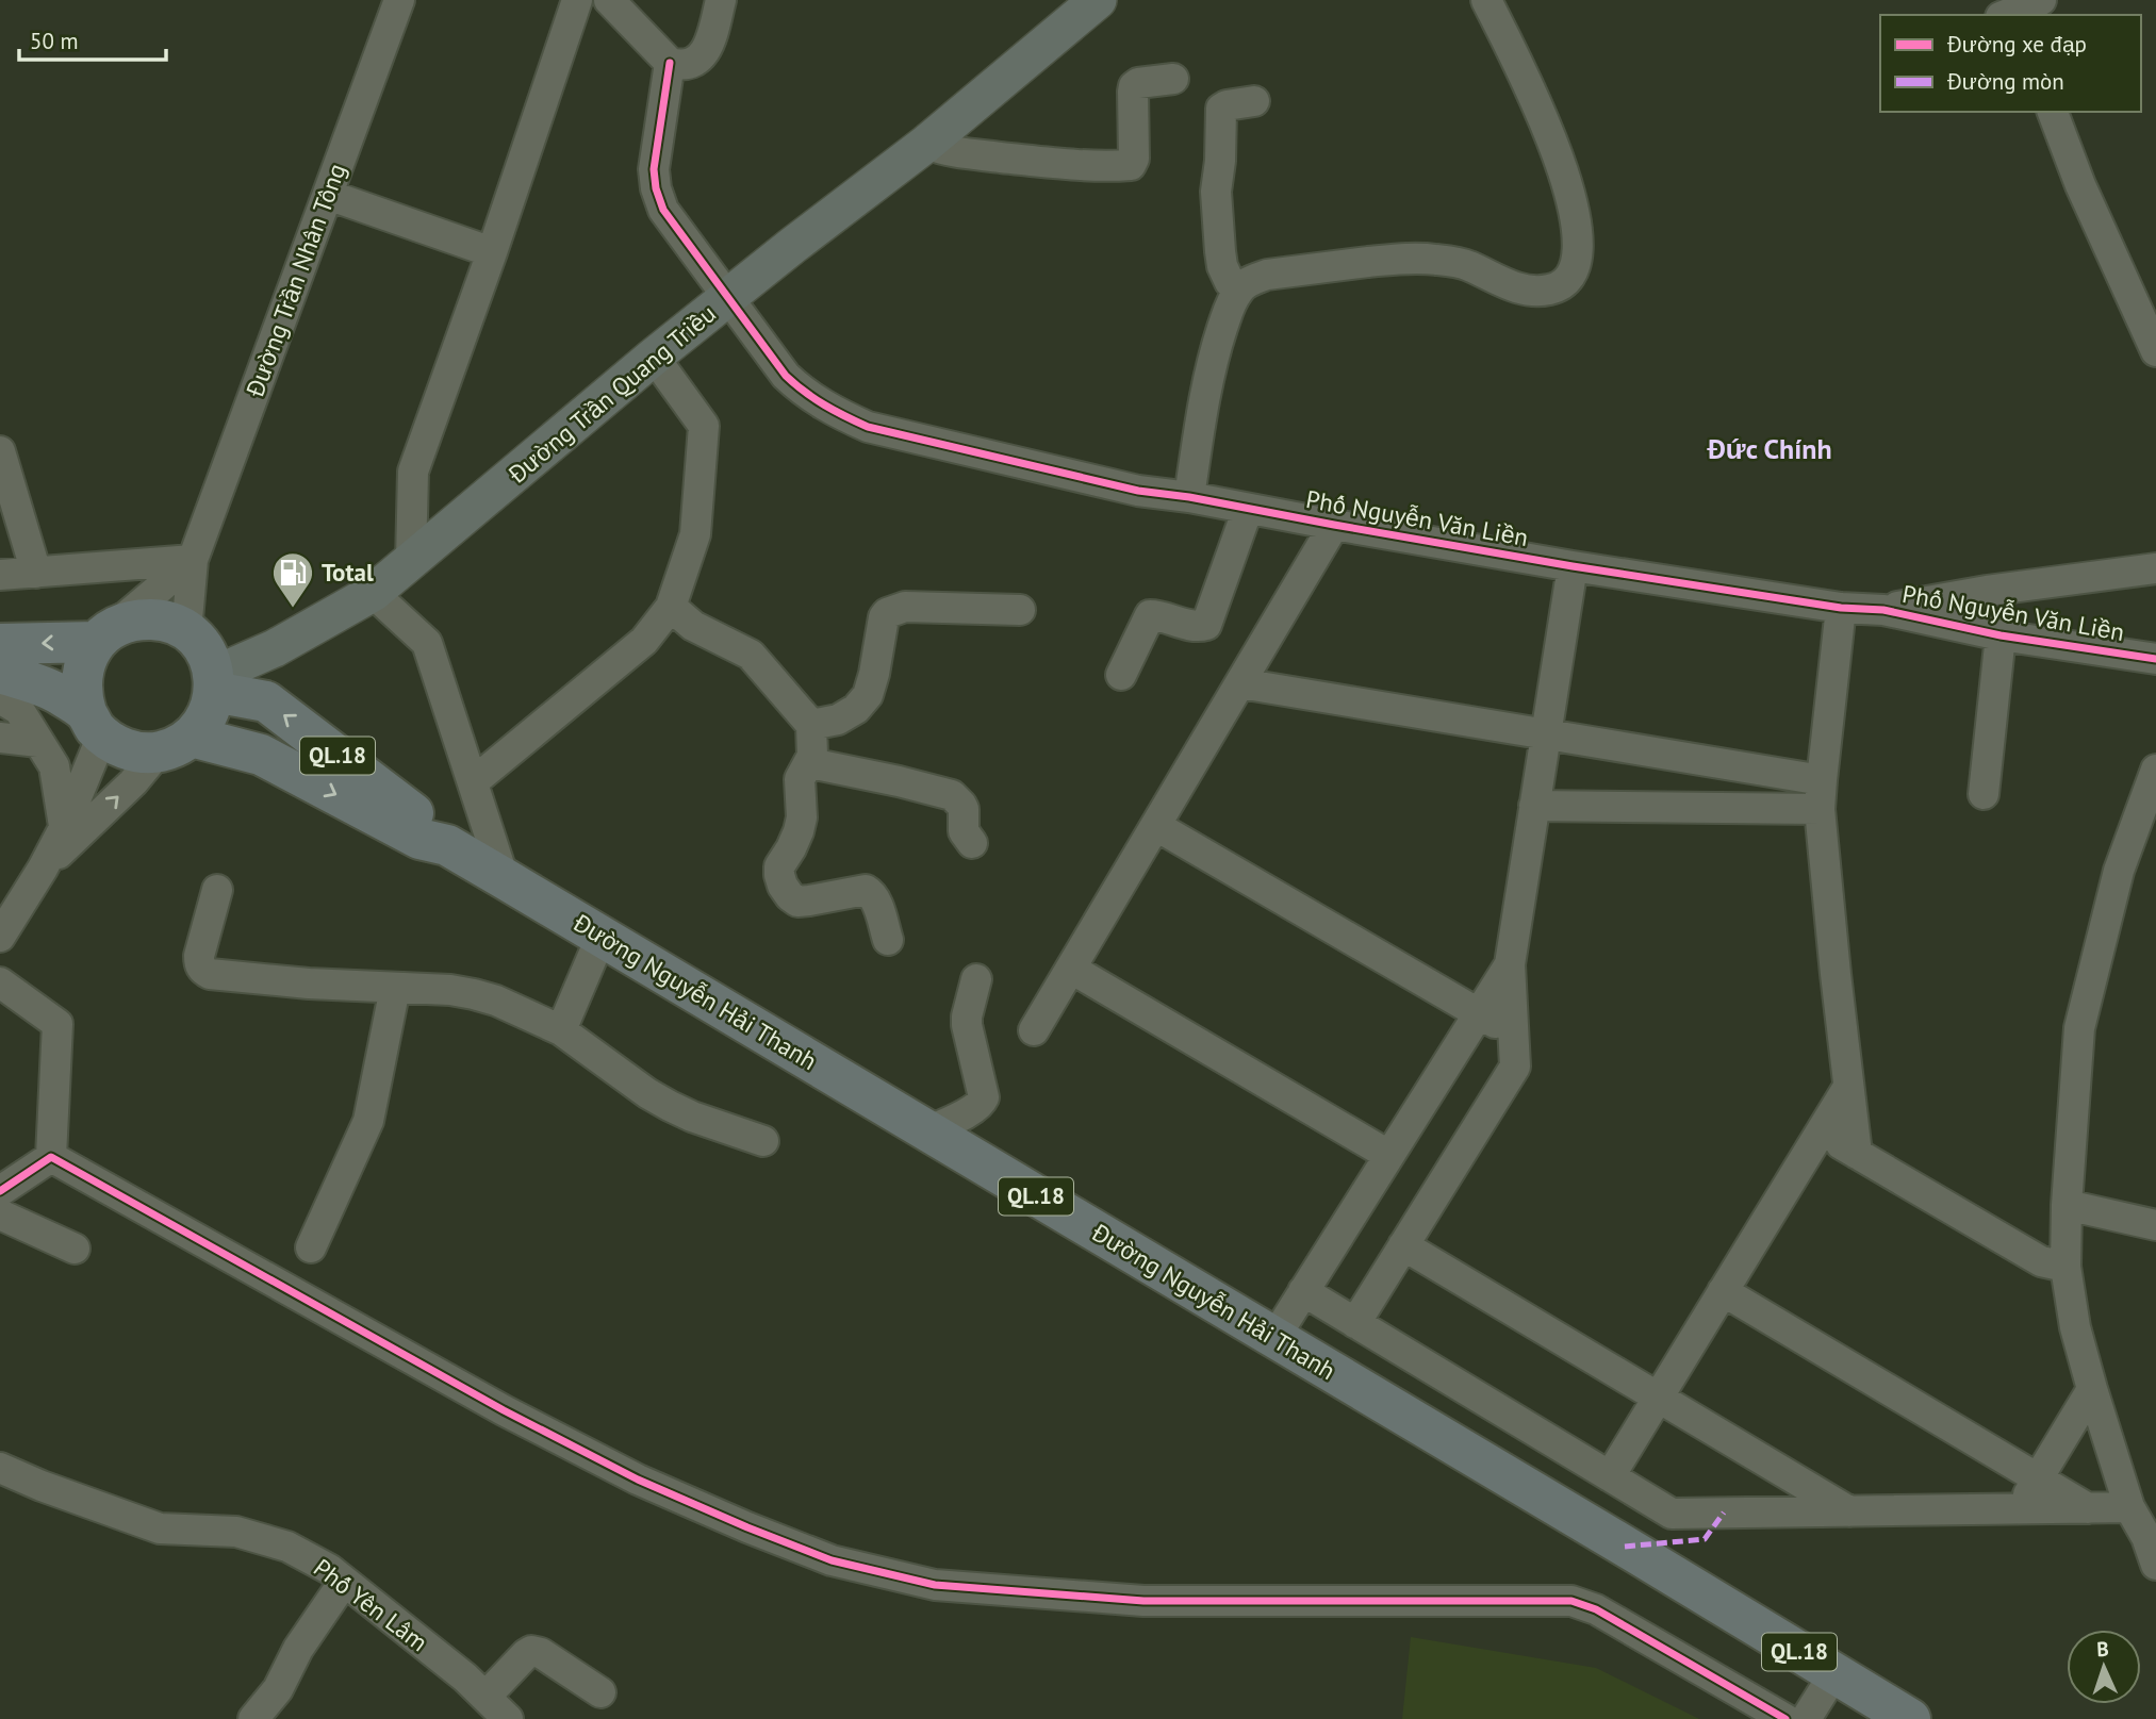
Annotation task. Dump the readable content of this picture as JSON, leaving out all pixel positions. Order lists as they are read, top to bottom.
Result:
{
  "streets": {
    "highway": ["QL.18", "Đường Nguyễn Hải Thanh"],
    "main road": ["Đường Trần Quang Triều"],
    "street": ["Đường Trần Nhân Tông", "Phố Nguyễn Văn Liền", "Phố Yên Lâm"]
  },
  "crossings": [
    ["Đường Trần Nhân Tông", "Đường Trần Quang Triều"],
    ["Đường Trần Nhân Tông", "Đường Nguyễn Hải Thanh"],
    ["Đường Trần Quang Triều", "Phố Nguyễn Văn Liền"],
    ["Đường Trần Quang Triều", "Đường Nguyễn Hải Thanh"],
    ["QL.18", "Đường Nguyễn Hải Thanh"]
  ],
  "districts": ["Đức Chính"],
  "places": {
    "fuel station": ["Total"]
  },
  "legend": ["Đường xe đạp", "Đường mòn"],
  "scale_bar": "50 m",
  "north": "top"
}
